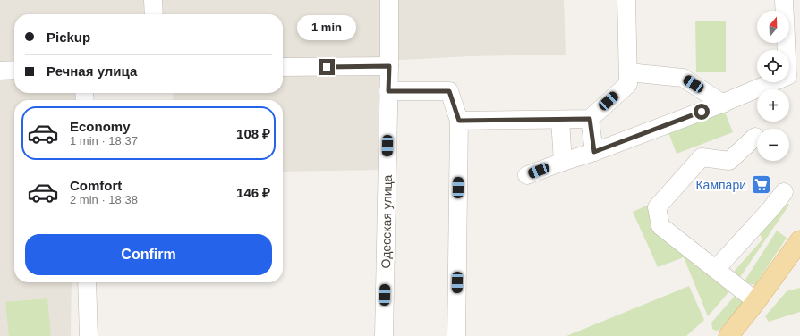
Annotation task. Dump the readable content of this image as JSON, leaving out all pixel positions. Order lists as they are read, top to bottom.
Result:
{
  "streets": {
    "street": ["Одесская улица"]
  },
  "places": {
    "supermarket": ["Кампари"]
  },
  "north": "top",
  "page": {
    "map_buttons": ["+", "−"],
    "banner": ["Pickup", "Речная улица"],
    "bubble": "1 min",
    "list": [
      {
        "name": "Economy",
        "note": "1 min · 18:37",
        "value": "108 ₽"
      },
      {
        "name": "Comfort",
        "note": "2 min · 18:38",
        "value": "146 ₽"
      }
    ],
    "buttons": "Confirm"
  }
}
